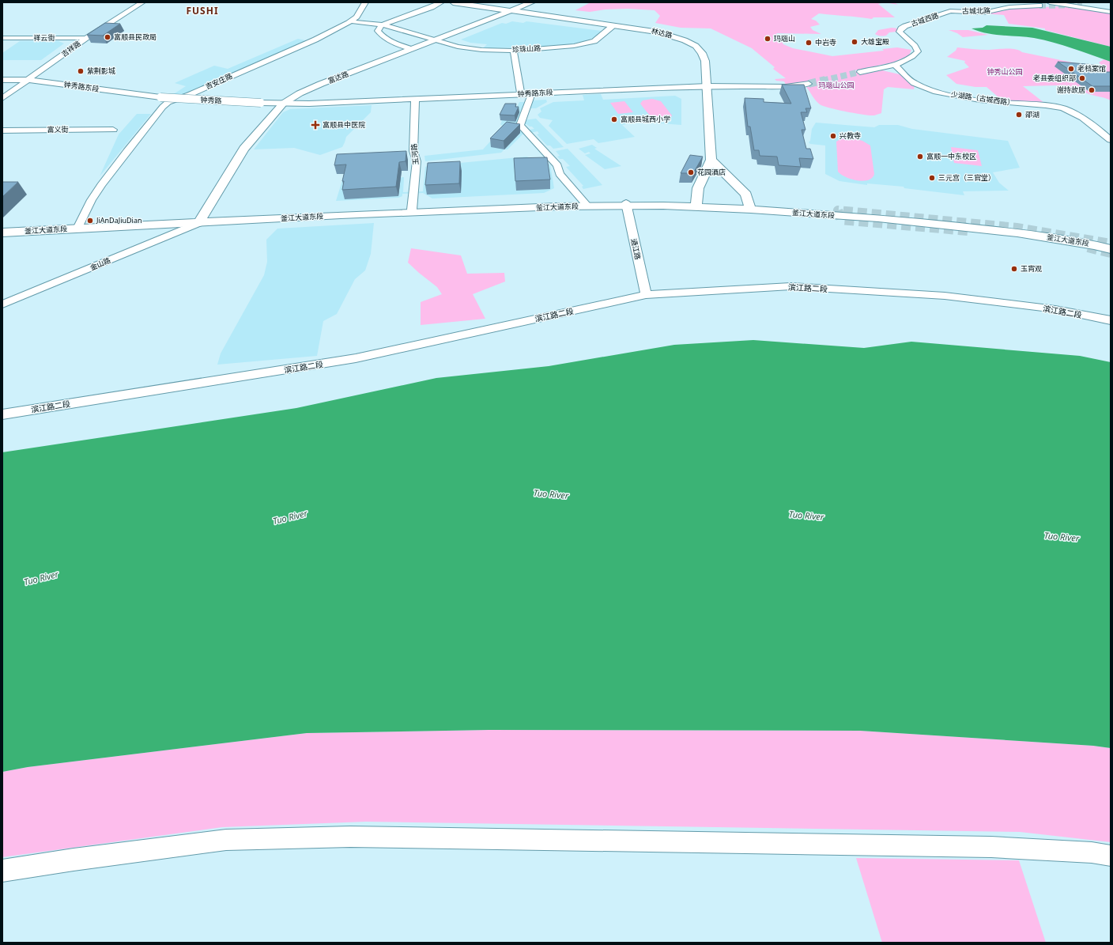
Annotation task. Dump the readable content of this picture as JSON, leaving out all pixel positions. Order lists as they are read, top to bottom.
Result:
{
  "streets": {
    "main road": ["林达路", "富达路", "釜江大道东段"],
    "street": [
      "古城北路",
      "古城西路",
      "祥云街",
      "吉祥路",
      "珍珠山路",
      "吉安庄路",
      "钟秀路东段",
      "少湖路（古城西路）",
      "钟秀路",
      "富义街",
      "玉河路",
      "通江路",
      "金山路",
      "滨江路二段"
    ]
  },
  "crossings": [
    ["古城北路", "古城西路"],
    ["古城西路", "少湖路（古城西路）"],
    ["林达路", "珍珠山路"],
    ["林达路", "富达路"],
    ["林达路", "钟秀路东段"],
    ["祥云街", "吉祥路"],
    ["吉祥路", "钟秀路东段"],
    ["珍珠山路", "富达路"],
    ["珍珠山路", "吉安庄路"],
    ["富达路", "钟秀路东段"],
    ["富达路", "釜江大道东段"],
    ["富达路", "金山路"],
    ["吉安庄路", "釜江大道东段"],
    ["钟秀路东段", "钟秀路"],
    ["钟秀路东段", "玉河路"],
    ["玉河路", "釜江大道东段"],
    ["釜江大道东段", "通江路"],
    ["釜江大道东段", "金山路"],
    ["通江路", "滨江路二段"]
  ],
  "districts": ["FUSHI"],
  "water": ["Tuo River"],
  "parks": ["钟秀山公园", "玛瑙山公园"],
  "places": {
    "other": [
      "富顺县民政局",
      "玛瑙山",
      "大雄宝殿",
      "中岩寺",
      "老档案馆",
      "紫荆影城",
      "老县委组织部",
      "谢持故居",
      "邵湖",
      "富顺县城西小学",
      "兴教寺",
      "富顺一中东校区",
      "花园酒店",
      "三元宫（三官堂）",
      "JiAnDaJiuDian",
      "玉宵观"
    ],
    "health": ["富顺县中医院"]
  }
}
